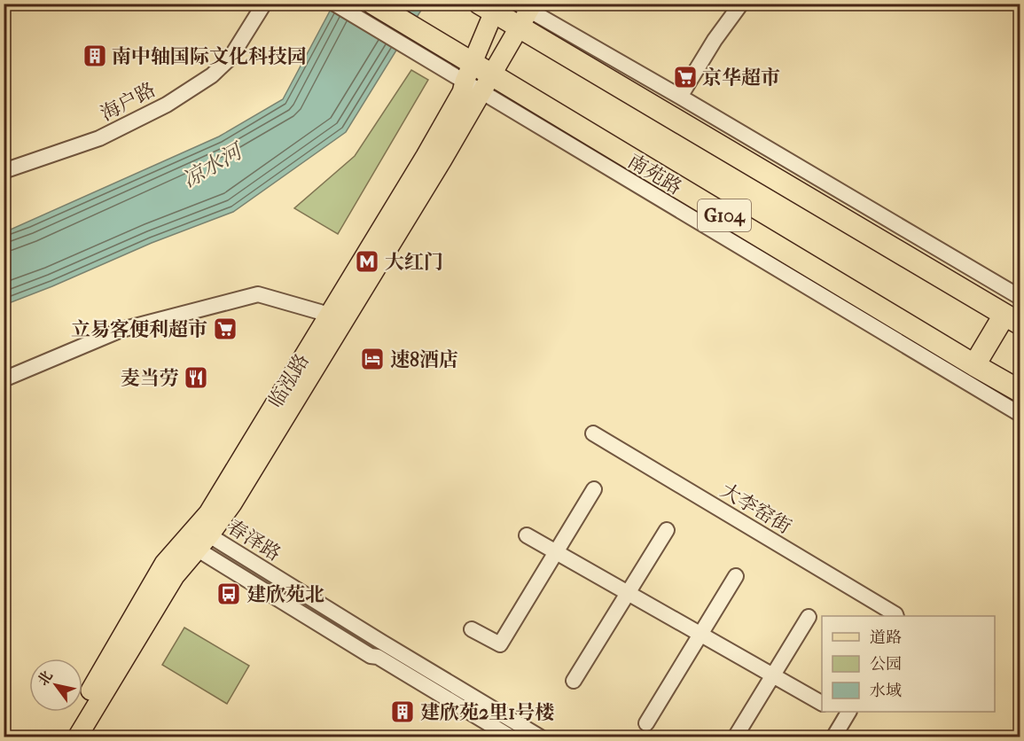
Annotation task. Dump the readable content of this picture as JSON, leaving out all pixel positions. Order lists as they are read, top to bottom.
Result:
{
  "streets": {
    "highway": ["南苑路", "G104"],
    "main road": ["临泓路"],
    "street": ["海户路", "大李窑街", "春泽路"]
  },
  "crossings": [
    ["南苑路", "临泓路"],
    ["临泓路", "春泽路"]
  ],
  "water": ["凉水河"],
  "places": {
    "building": ["南中轴国际文化科技园", "建欣苑2里1号楼"],
    "supermarket": ["京华超市", "立易客便利超市"],
    "metro station": ["大红门"],
    "hotel": ["速8酒店"],
    "restaurant": ["麦当劳"],
    "bus stop": ["建欣苑北"]
  },
  "legend": ["道路", "公园", "水域"],
  "north": "top left"
}
